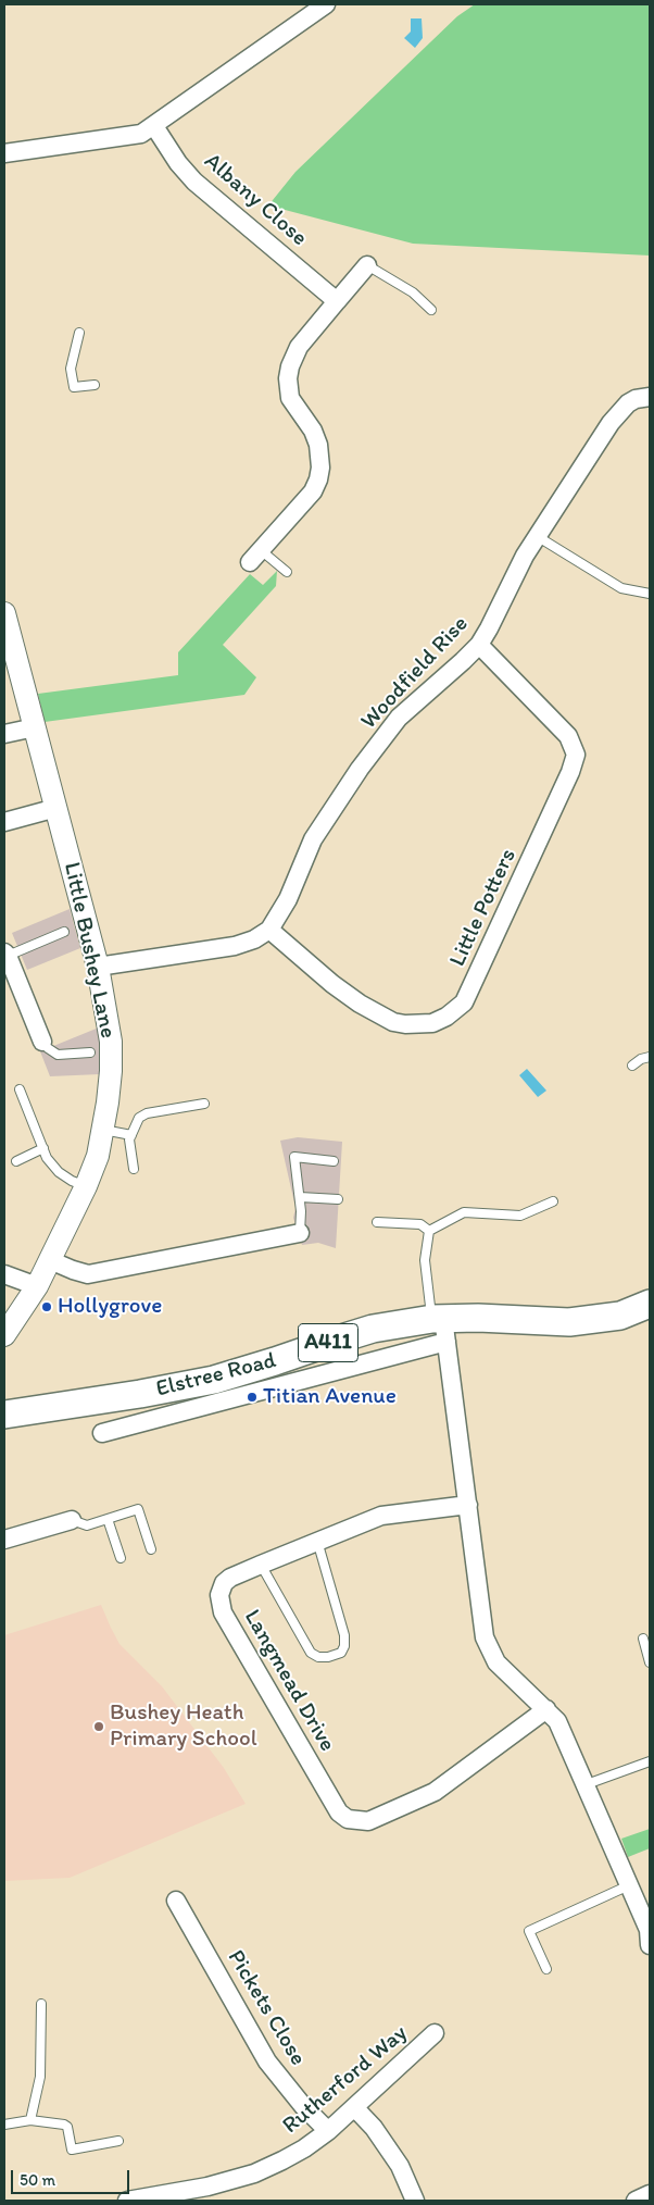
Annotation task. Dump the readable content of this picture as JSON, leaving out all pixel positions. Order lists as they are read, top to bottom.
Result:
{
  "streets": {
    "main road": ["A411", "Elstree Road"],
    "street": [
      "Albany Close",
      "Woodfield Rise",
      "Little Potters",
      "Little Bushey Lane",
      "Langmead Drive",
      "Pickets Close",
      "Rutherford Way"
    ]
  },
  "crossings": [
    ["Woodfield Rise", "Little Potters"],
    ["Pickets Close", "Rutherford Way"]
  ],
  "places": ["Hollygrove", "Titian Avenue", "Bushey Heath Primary School"],
  "scale_bar": "50 m"
}
